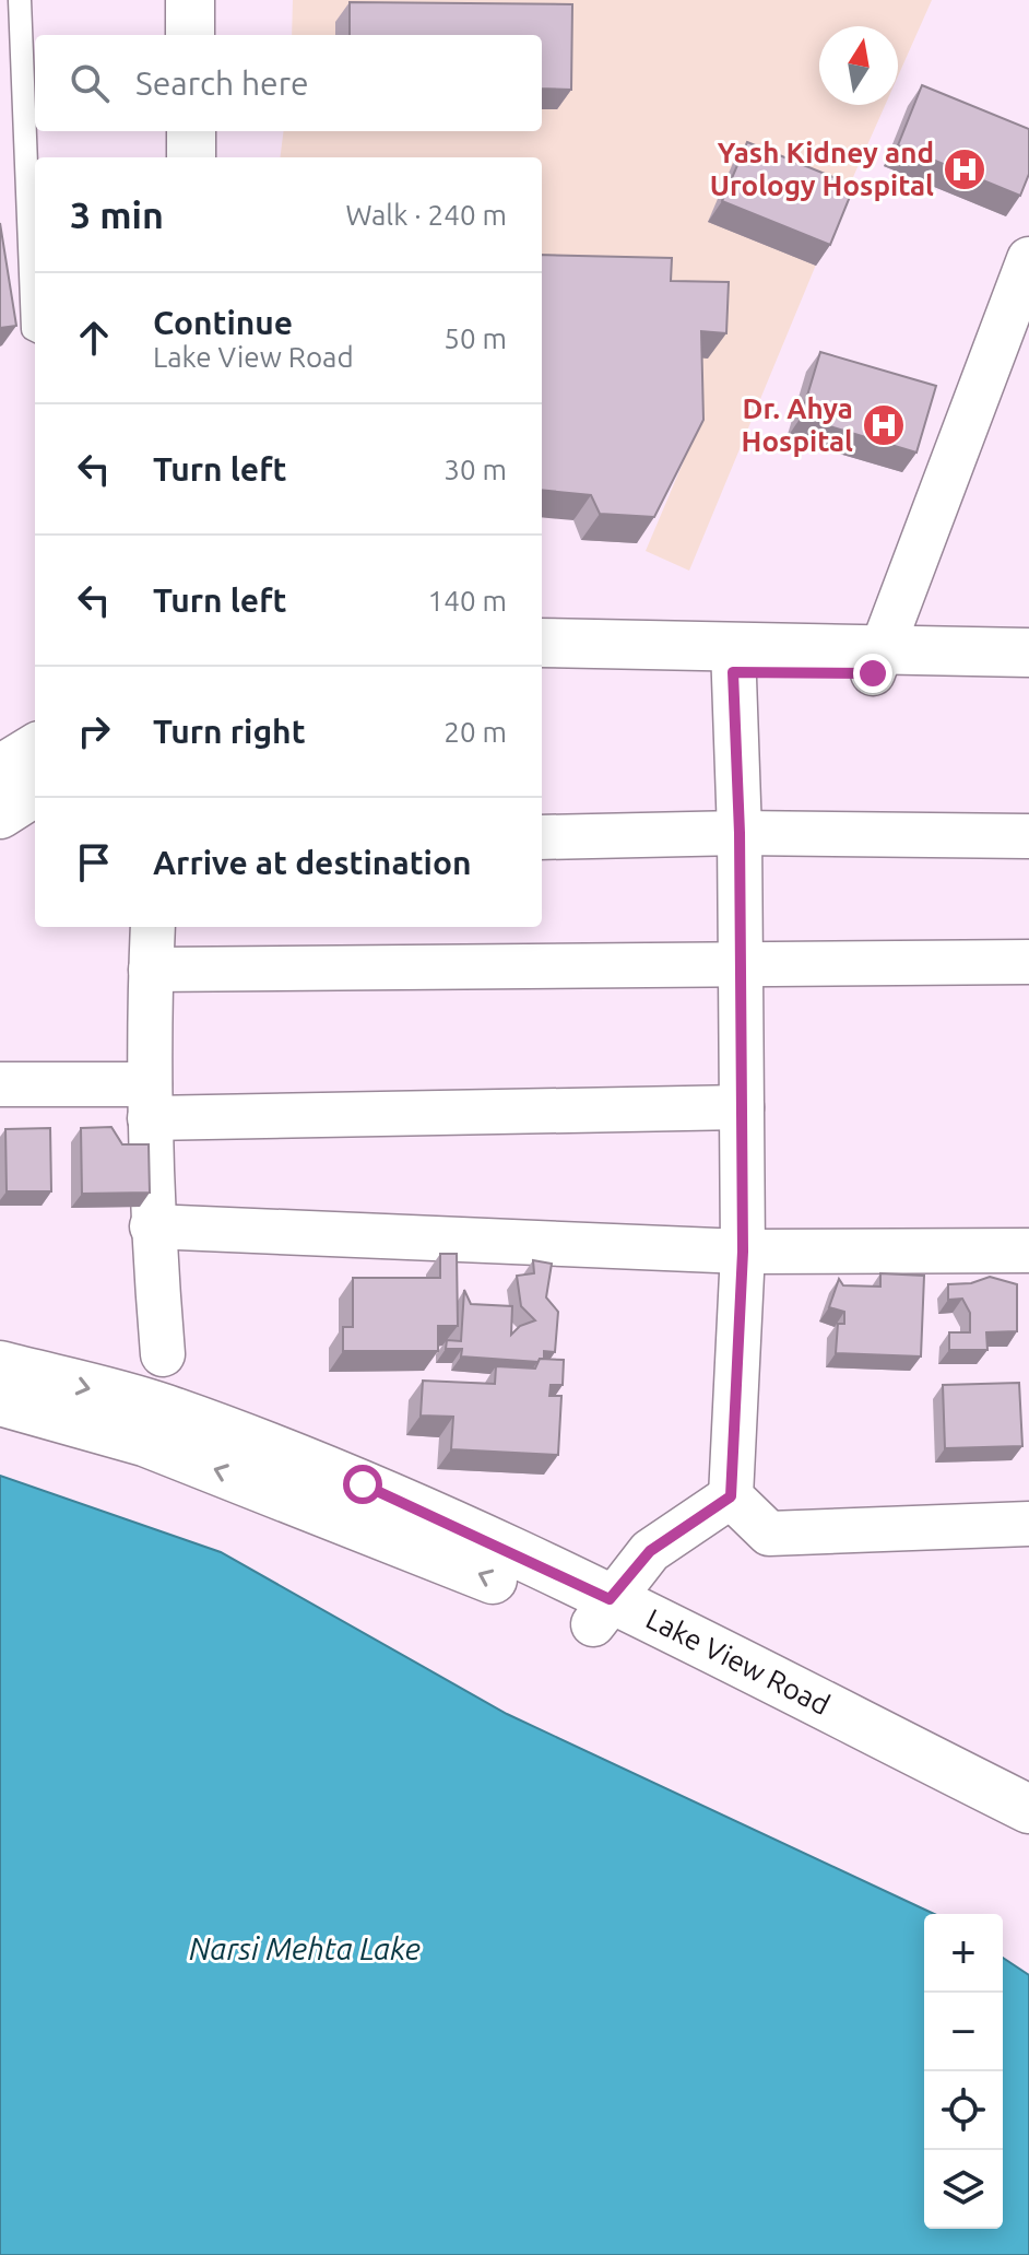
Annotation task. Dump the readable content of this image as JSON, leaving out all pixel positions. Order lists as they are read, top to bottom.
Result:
{
  "streets": {
    "main road": ["Lake View Road"]
  },
  "water": ["Narsi Mehta Lake"],
  "places": {
    "hospital": ["Yash Kidney and Urology Hospital", "Dr. Ahya Hospital"]
  },
  "north": "top",
  "page": {
    "search": "Search here",
    "heading": ["3 min", "Walk · 240 m"],
    "list": [
      ["Continue", "Lake View Road", "50 m"],
      ["Turn left", "30 m"],
      ["Turn left", "140 m"],
      ["Turn right", "20 m"],
      "Arrive at destination"
    ],
    "map_buttons": ["+", "−"]
  }
}
